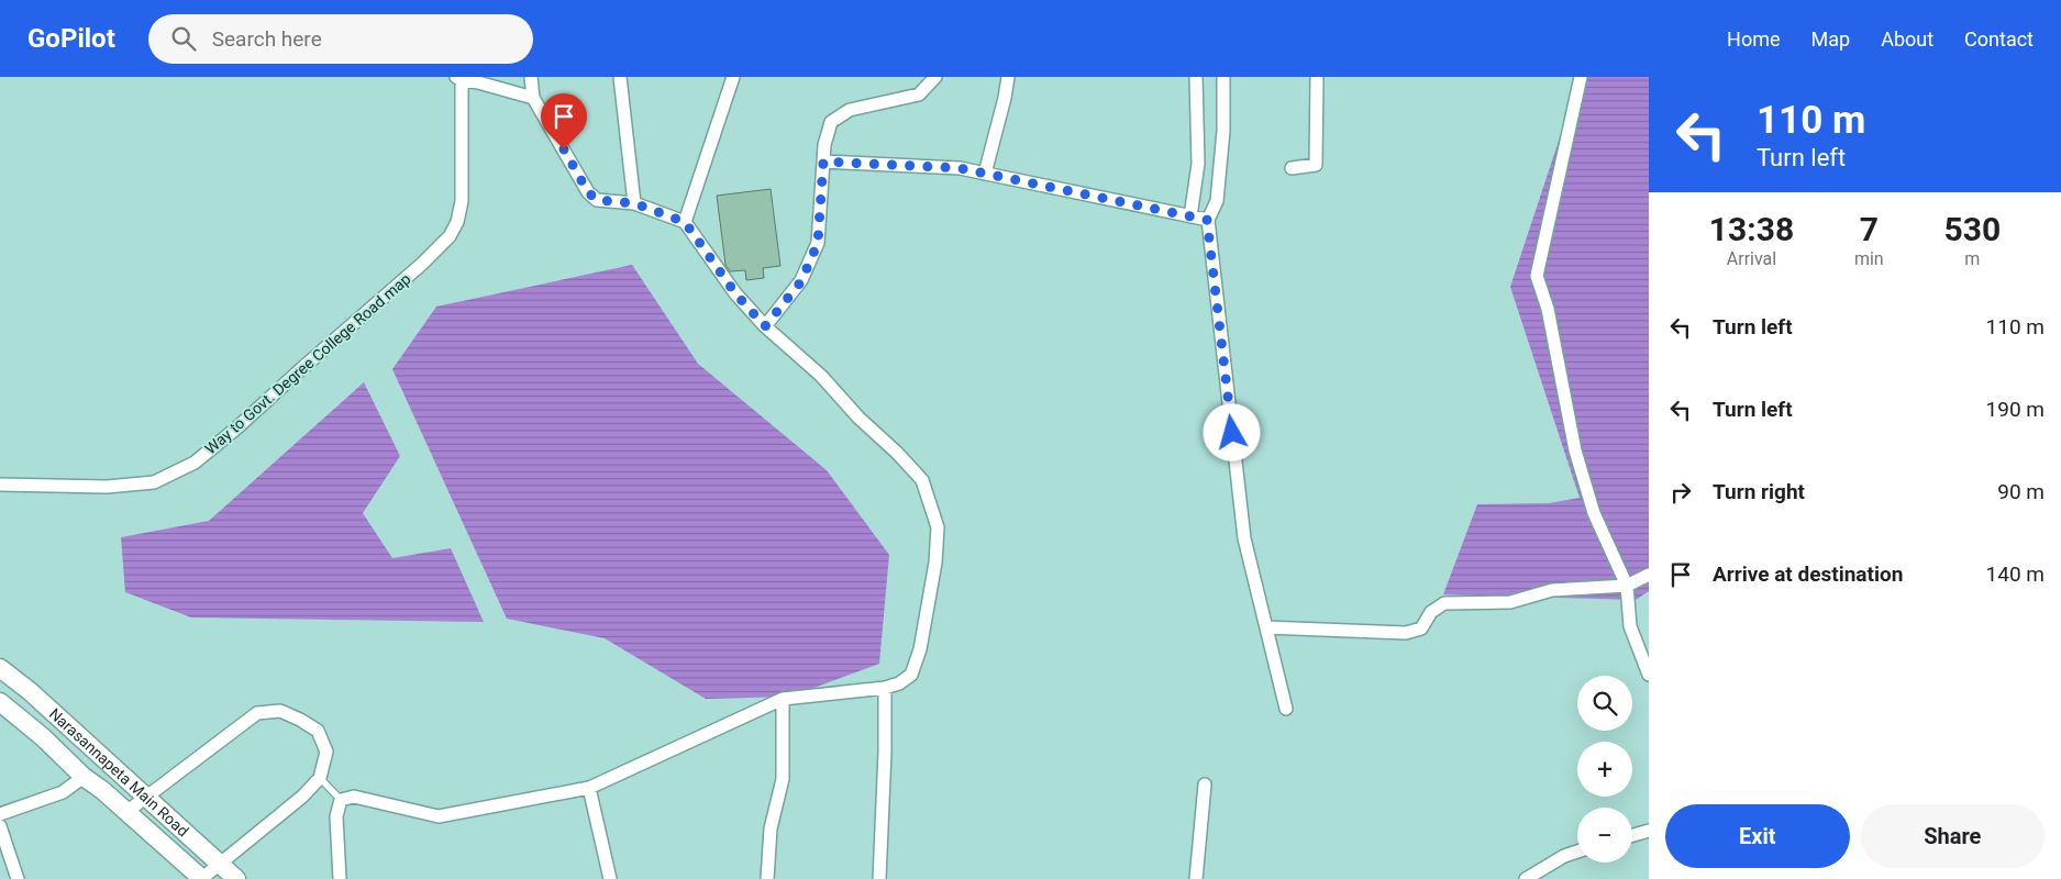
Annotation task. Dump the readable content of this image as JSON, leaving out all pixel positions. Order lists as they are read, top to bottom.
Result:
{
  "streets": {
    "main road": ["Narasannapeta Main Road"],
    "street": ["Way to Govt. Degree College Road map"]
  },
  "page": {
    "header": "GoPilot",
    "search": "Search here",
    "nav": [
      "Home",
      "Map",
      "About",
      "Contact"
    ],
    "turn": ["110 m", "Turn left"],
    "eta": [
      "13:38",
      "Arrival",
      "7",
      "min",
      "530",
      "m"
    ],
    "list": [
      {
        "name": "Turn left",
        "value": "110 m"
      },
      {
        "name": "Turn left",
        "value": "190 m"
      },
      {
        "name": "Turn right",
        "value": "90 m"
      },
      {
        "name": "Arrive at destination",
        "value": "140 m"
      }
    ],
    "map_buttons": ["+", "−"],
    "buttons": ["Exit", "Share"]
  }
}
